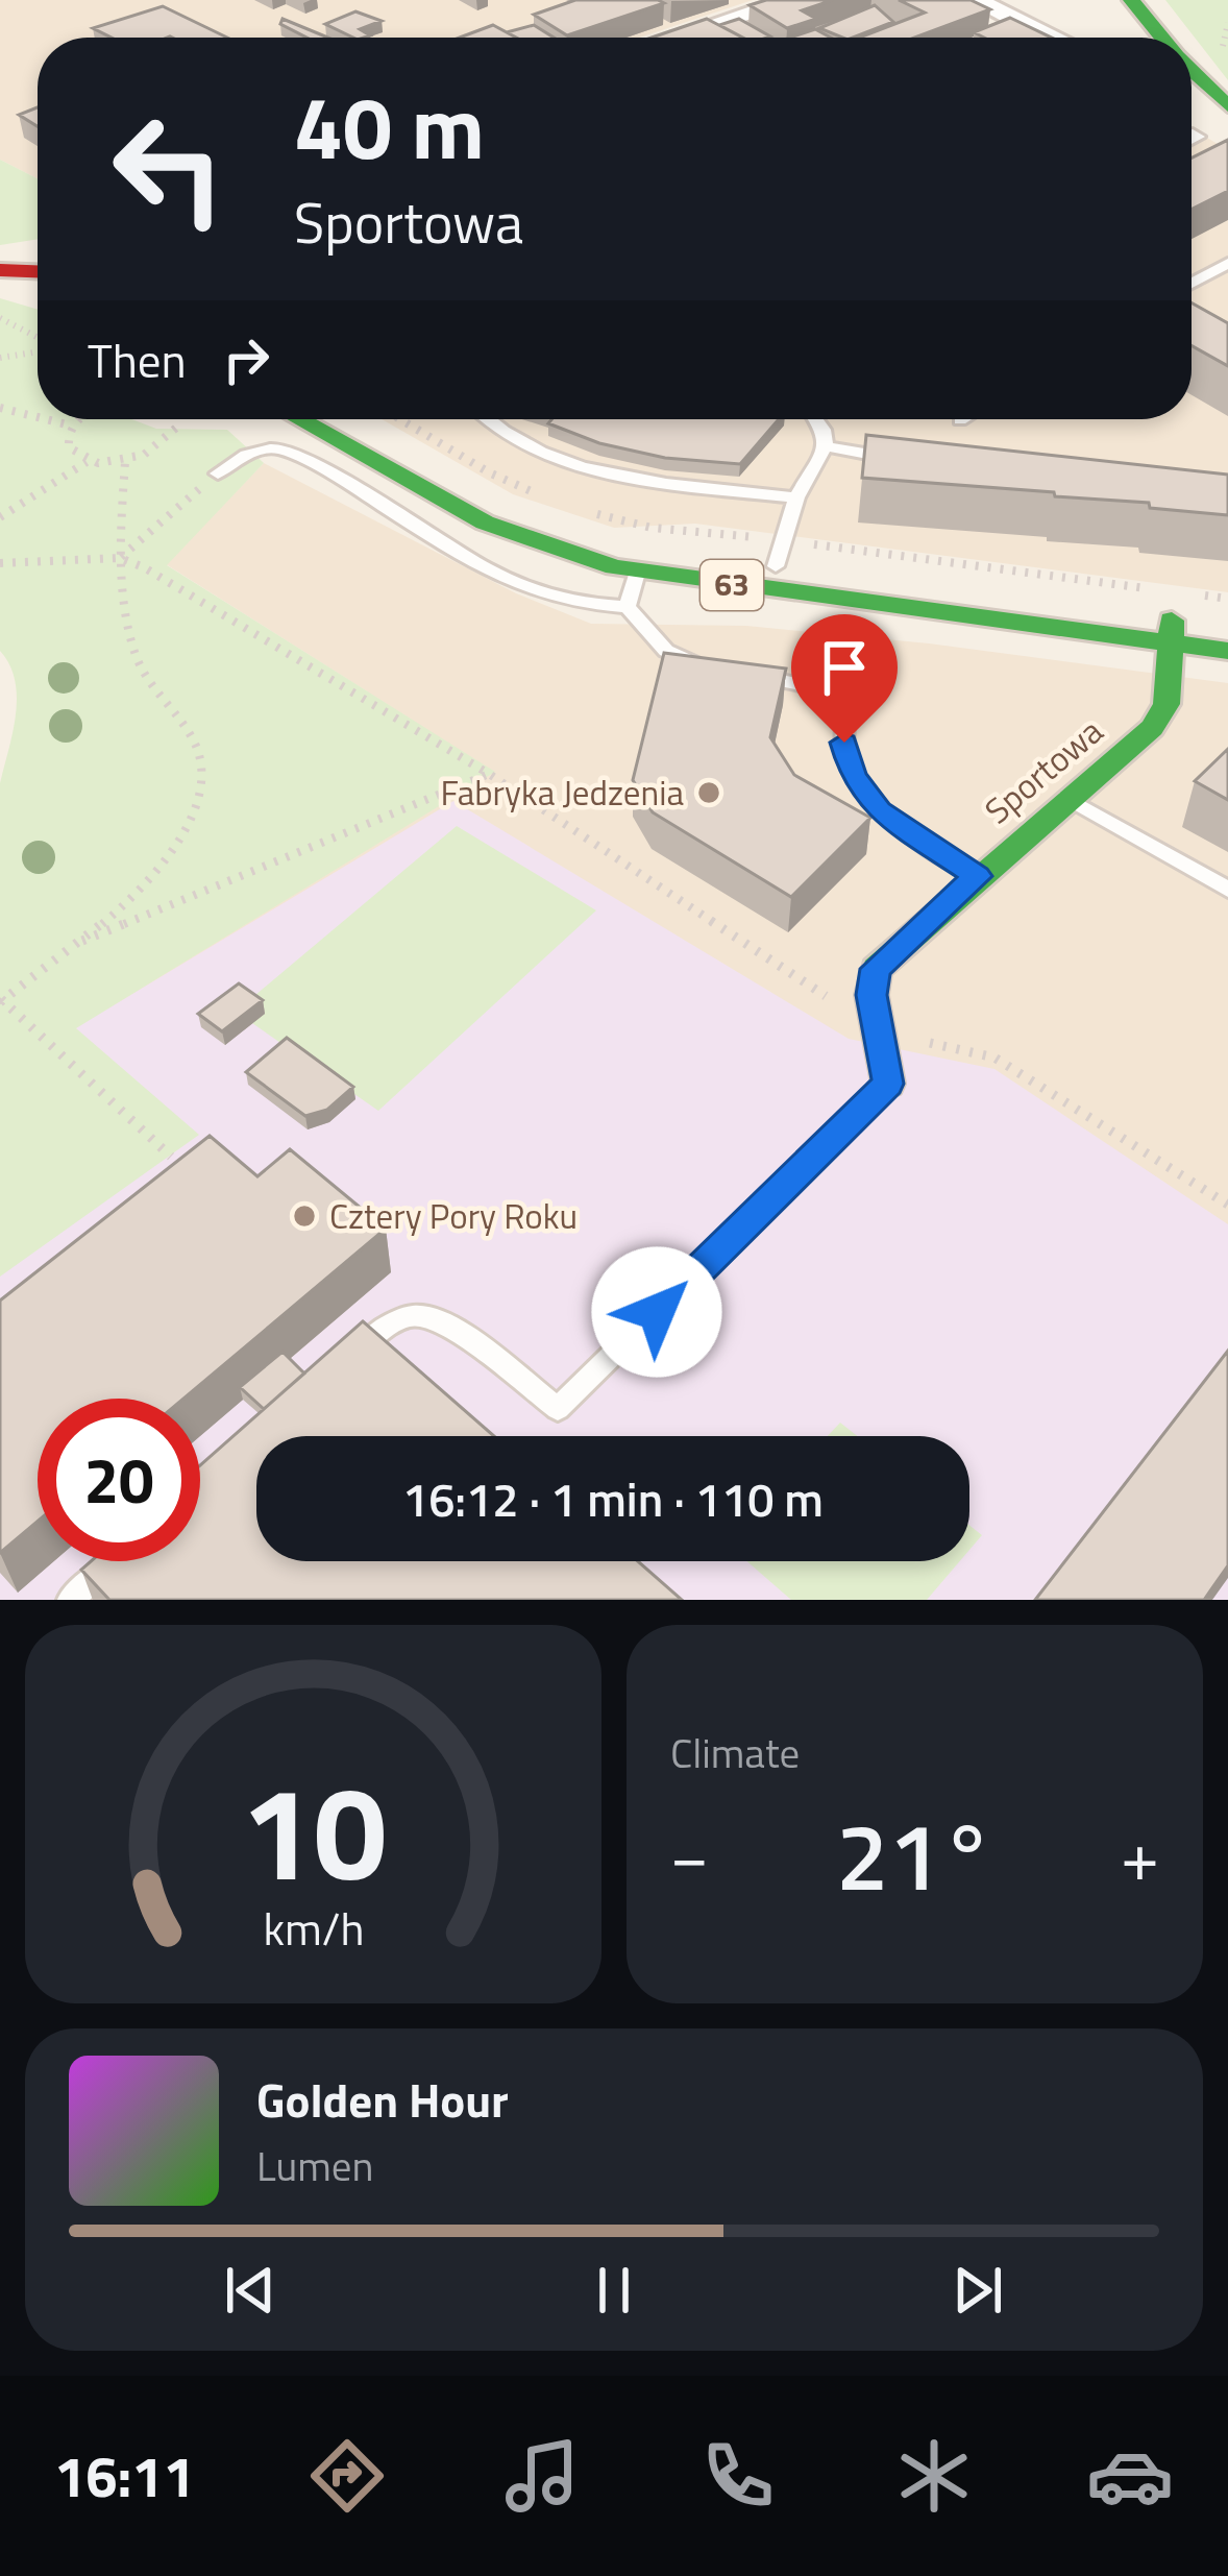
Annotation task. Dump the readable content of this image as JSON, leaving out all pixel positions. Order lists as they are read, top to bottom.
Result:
{
  "streets": {
    "main road": ["63", "Sportowa"]
  },
  "crossings": [
    ["63", "Sportowa"]
  ],
  "places": ["Fabryka Jedzenia", "Cztery Pory Roku"],
  "page": {
    "turn": ["40 m", "Sportowa"],
    "then": "Then",
    "limit": "20",
    "trip": "16:12 · 1 min · 110 m",
    "tile": "Climate",
    "heat": ["−", "21°", "+"],
    "song": ["Golden Hour", "Lumen"],
    "tabs": "16:11",
    "gauge": ["10", "km/h"]
  }
}
